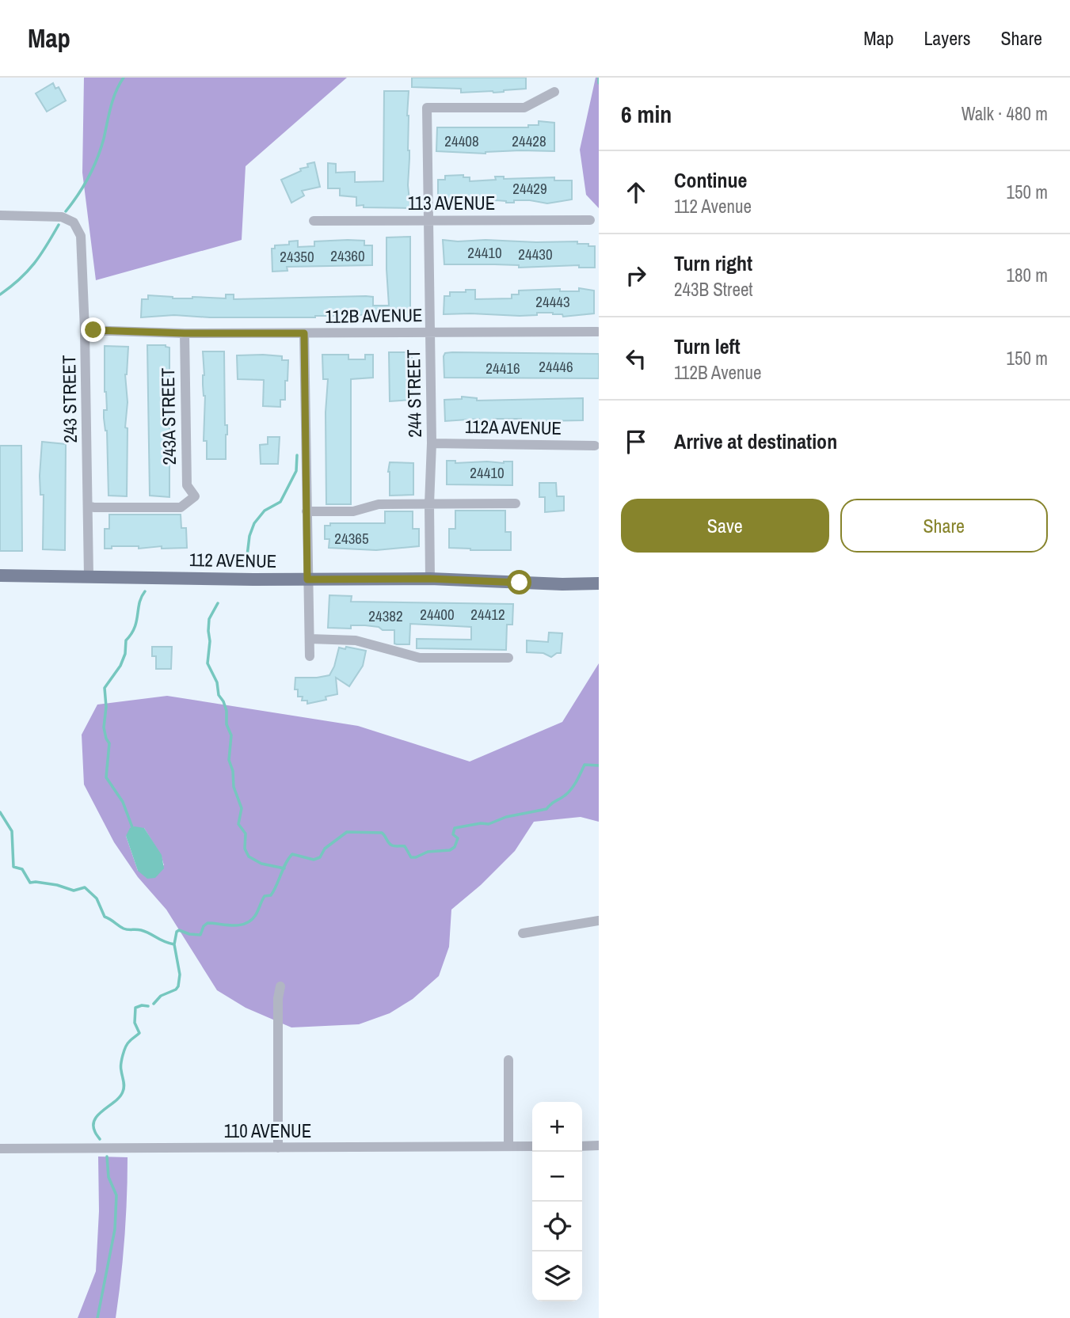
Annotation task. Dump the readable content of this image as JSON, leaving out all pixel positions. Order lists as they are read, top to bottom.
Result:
{
  "streets": {
    "main road": ["112 AVENUE"],
    "street": [
      "113 AVENUE",
      "112B AVENUE",
      "244 STREET",
      "243 STREET",
      "243A STREET",
      "112A AVENUE",
      "110 AVENUE"
    ]
  },
  "crossings": [
    ["113 AVENUE", "244 STREET"],
    ["112B AVENUE", "244 STREET"],
    ["112B AVENUE", "243 STREET"],
    ["112B AVENUE", "243A STREET"],
    ["244 STREET", "112A AVENUE"],
    ["244 STREET", "112 AVENUE"],
    ["243 STREET", "243A STREET"],
    ["243 STREET", "112 AVENUE"]
  ],
  "house_numbers": [
    "24408",
    "24428",
    "24429",
    "24410",
    "24430",
    "24360",
    "24350",
    "24443",
    "24446",
    "24416",
    "24410",
    "24365",
    "24400",
    "24412",
    "24382"
  ],
  "page": {
    "header": "Map",
    "nav": ["Map", "Layers", "Share"],
    "heading": ["6 min", "Walk · 480 m"],
    "list": [
      ["Continue", "112 Avenue", "150 m"],
      ["Turn right", "243B Street", "180 m"],
      ["Turn left", "112B Avenue", "150 m"],
      "Arrive at destination"
    ],
    "buttons": ["Save", "Share"],
    "map_buttons": ["+", "−"]
  }
}
